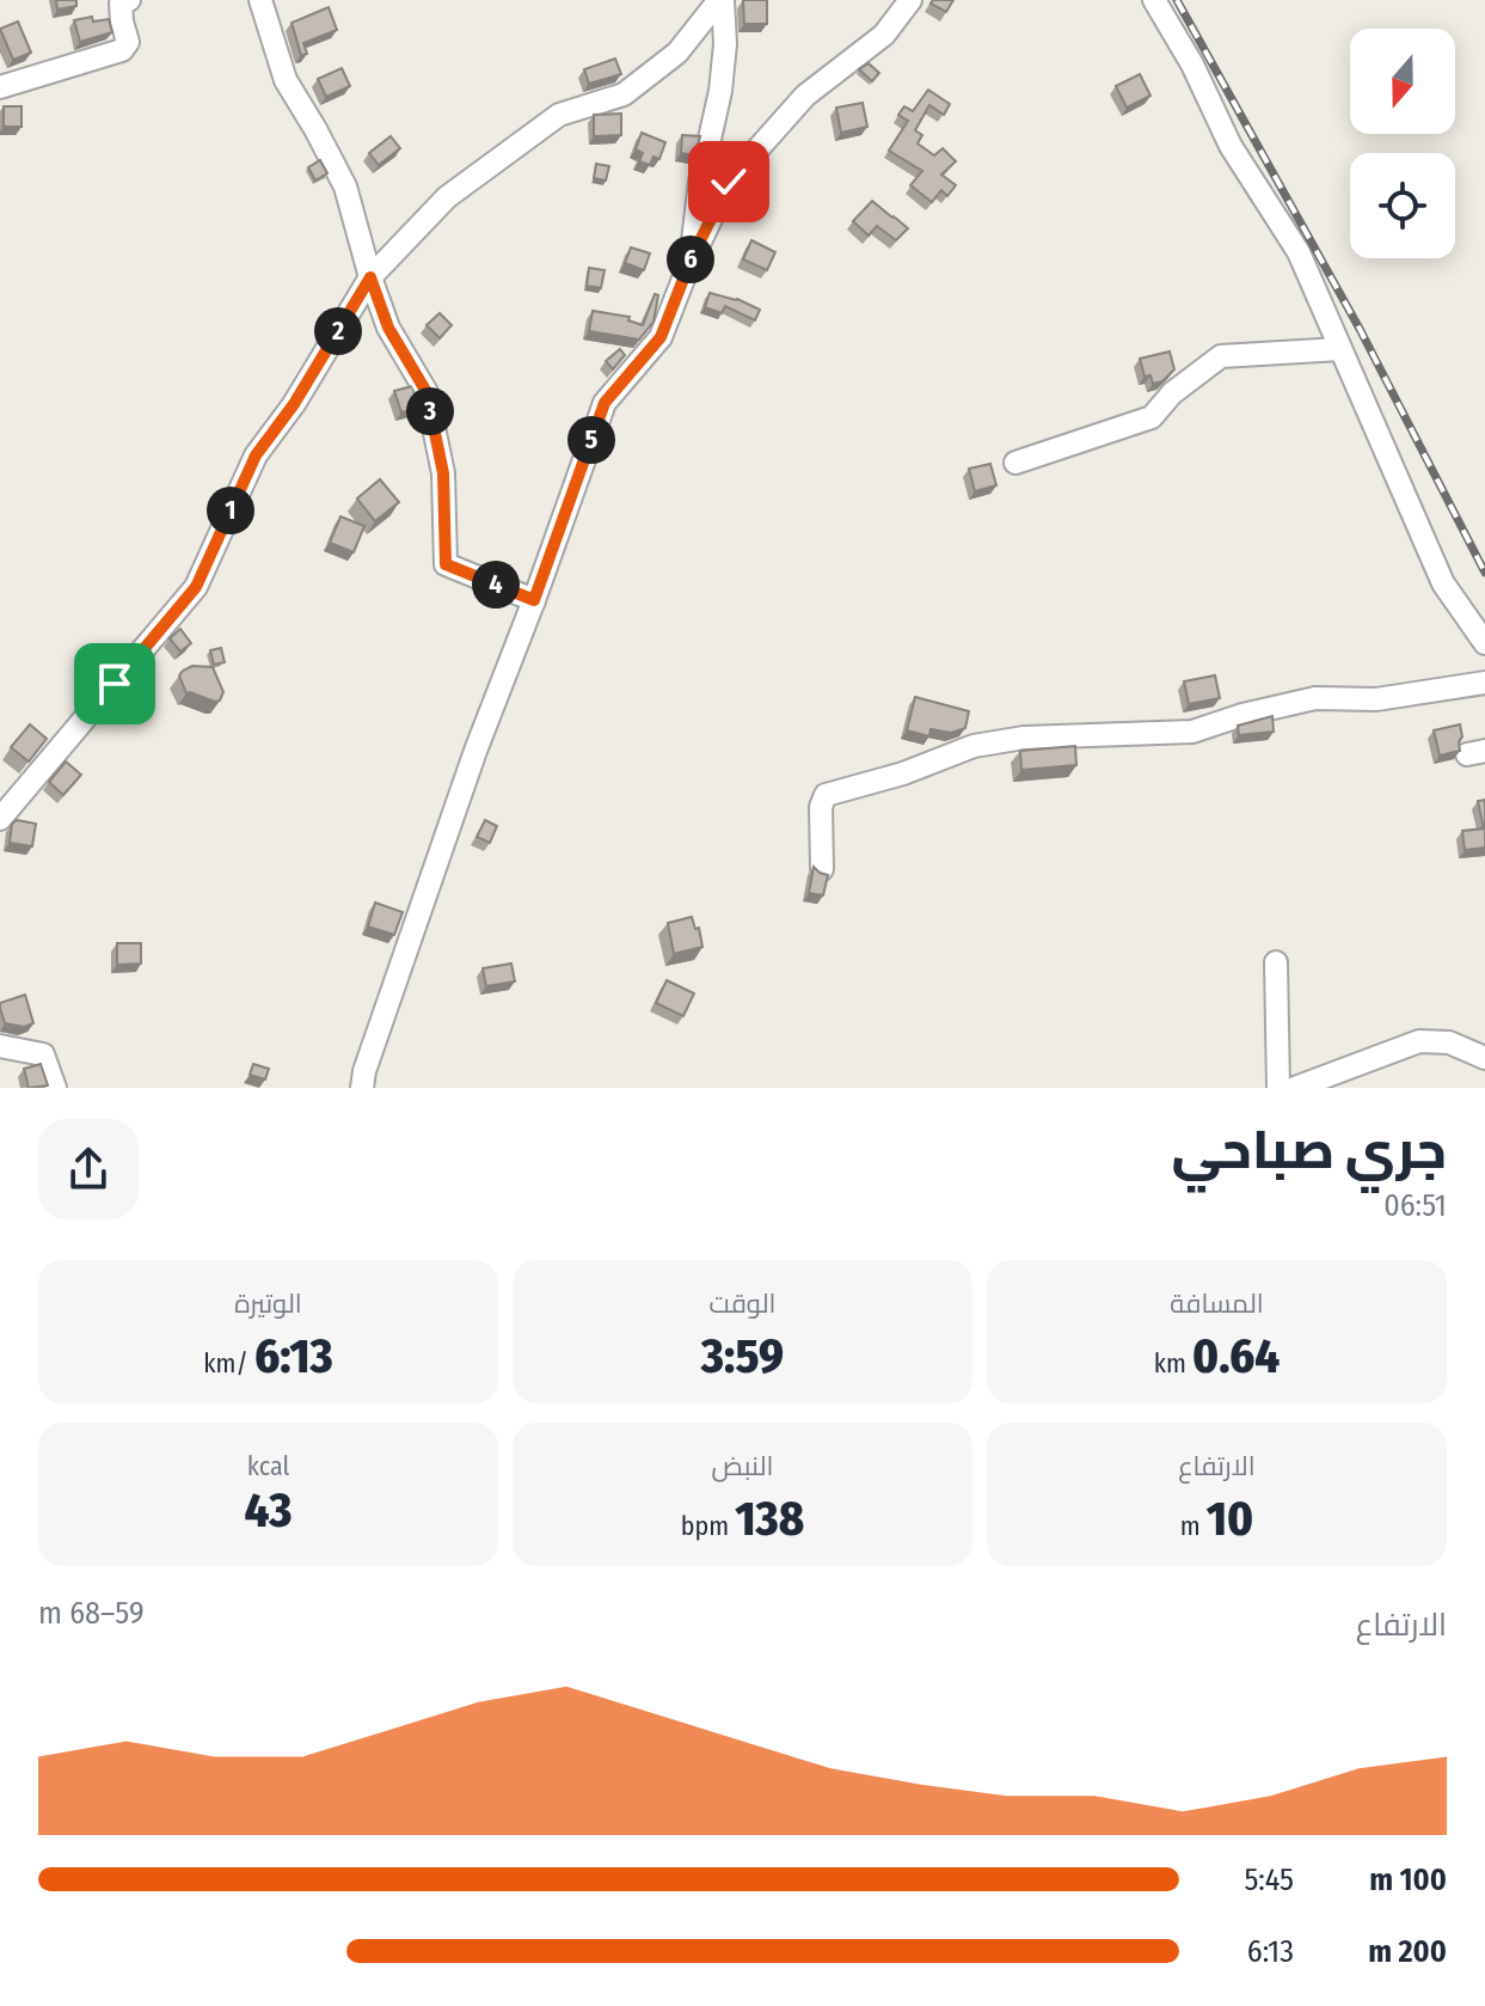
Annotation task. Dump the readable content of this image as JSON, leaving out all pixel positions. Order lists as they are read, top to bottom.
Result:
{
  "north": "bottom",
  "page": {
    "pins": [
      "6",
      "2",
      "3",
      "5",
      "1",
      "4"
    ],
    "heading": ["جري صباحي", "06:51"],
    "stats": [
      ["المسافة", "0.64 km"],
      ["الوقت", "3:59"],
      ["الوتيرة", "6:13 /km"],
      ["الارتفاع", "10 m"],
      ["النبض", "138 bpm"],
      ["kcal", "43"]
    ],
    "chart": ["الارتفاع", "59–68 m"],
    "list": [
      {
        "name": "100 m",
        "note": "5:45"
      },
      {
        "name": "200 m",
        "note": "6:13"
      }
    ]
  }
}
